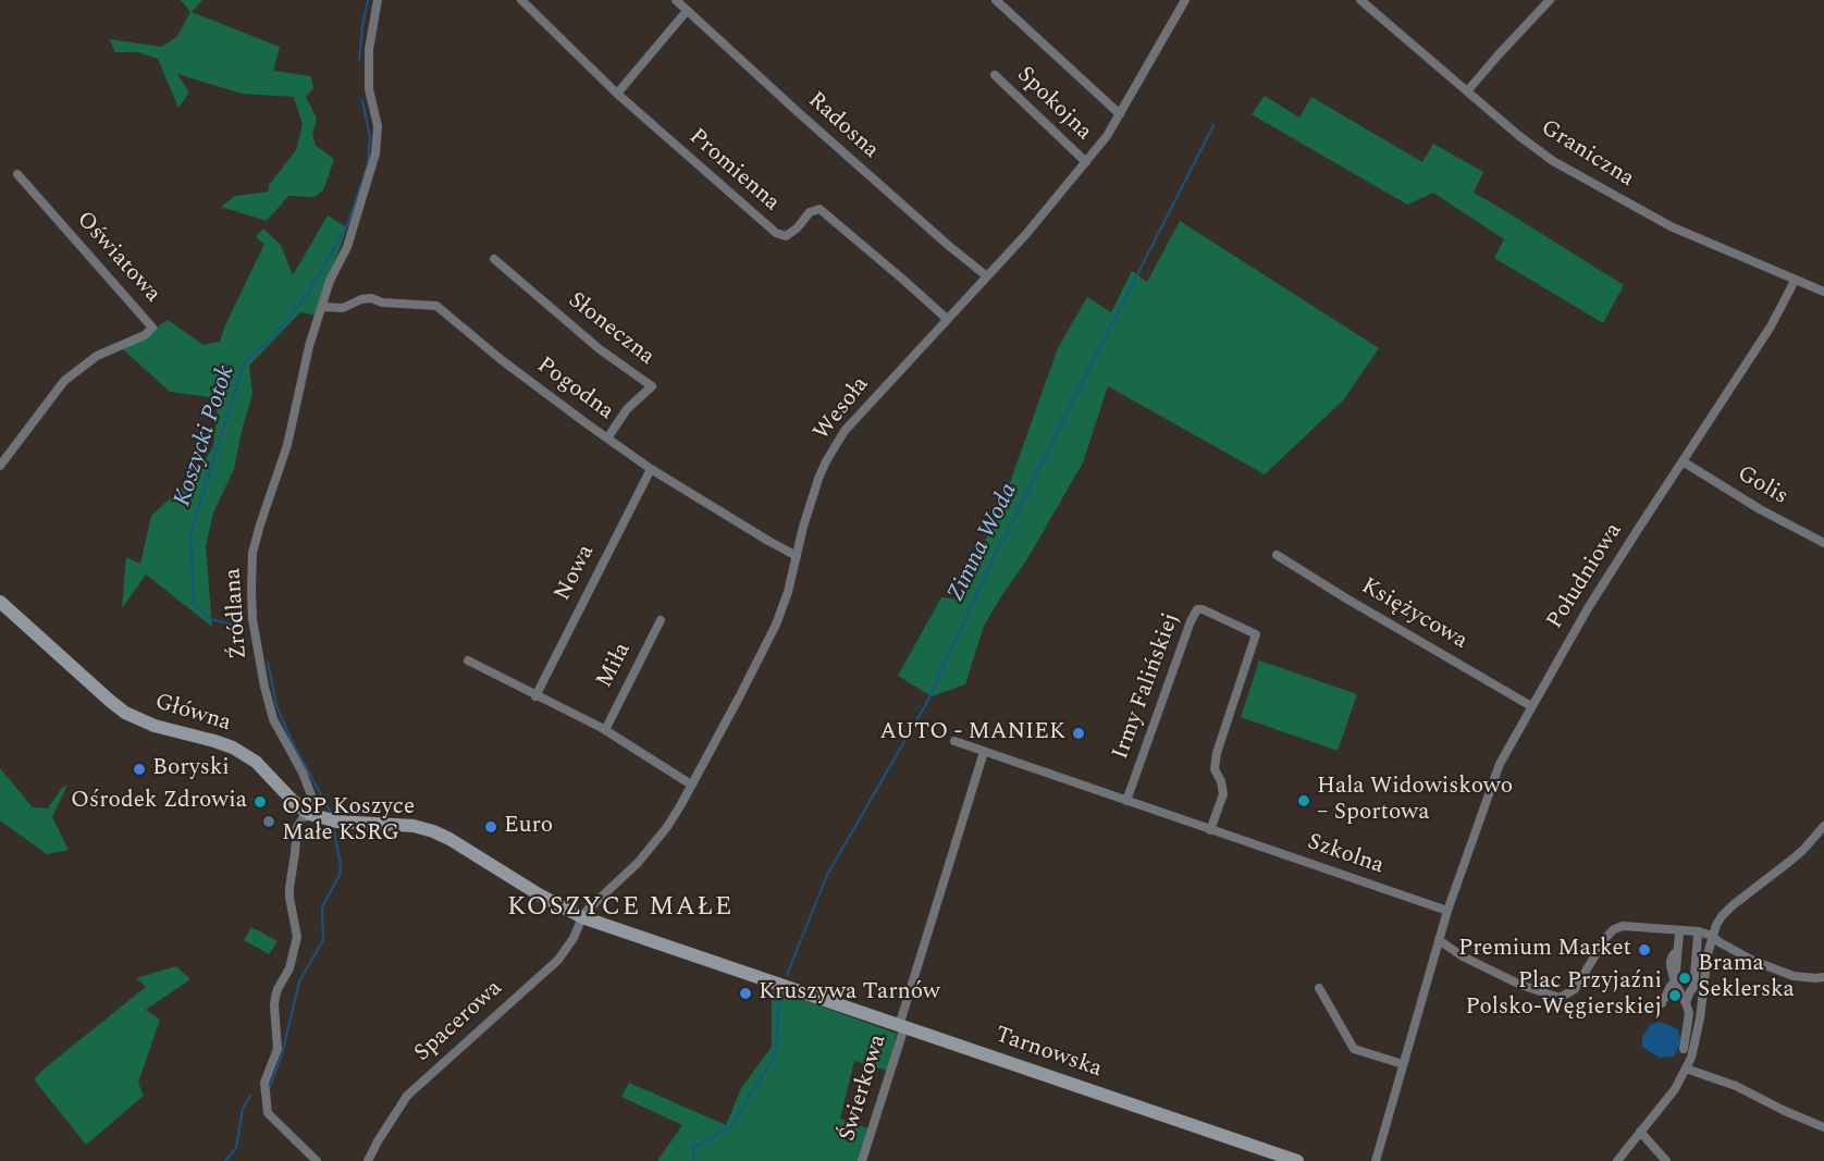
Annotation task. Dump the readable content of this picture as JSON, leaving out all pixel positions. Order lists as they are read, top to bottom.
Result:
{
  "streets": {
    "street": [
      "Spokojna",
      "Radosna",
      "Graniczna",
      "Promienna",
      "Oświatowa",
      "Słoneczna",
      "Pogodna",
      "Wesoła",
      "Golis",
      "Nowa",
      "Południowa",
      "Źródlana",
      "Księżycowa",
      "Miła",
      "Irmy Falińskiej",
      "Główna",
      "Szkolna",
      "Spacerowa",
      "Tarnowska",
      "Świerkowa"
    ]
  },
  "crossings": [
    ["Spokojna", "Wesoła"],
    ["Radosna", "Wesoła"],
    ["Graniczna", "Południowa"],
    ["Promienna", "Wesoła"],
    ["Słoneczna", "Pogodna"],
    ["Pogodna", "Wesoła"],
    ["Pogodna", "Nowa"],
    ["Pogodna", "Źródlana"],
    ["Wesoła", "Główna"],
    ["Wesoła", "Spacerowa"],
    ["Golis", "Południowa"],
    ["Południowa", "Księżycowa"],
    ["Południowa", "Szkolna"],
    ["Źródlana", "Główna"],
    ["Irmy Falińskiej", "Szkolna"],
    ["Główna", "Spacerowa"],
    ["Główna", "Tarnowska"],
    ["Tarnowska", "Świerkowa"]
  ],
  "districts": ["KOSZYCE MAŁE"],
  "water": ["Koszycki Potok", "Zimna Woda"],
  "places": [
    "AUTO - MANIEK",
    "Boryski",
    "Hala Widowiskowo – Sportowa",
    "Ośrodek Zdrowia",
    "OSP Koszyce Małe KSRG",
    "Euro",
    "Premium Market",
    "Brama Seklerska",
    "Kruszywa Tarnów",
    "Plac Przyjaźni Polsko-Węgierskiej"
  ]
}
